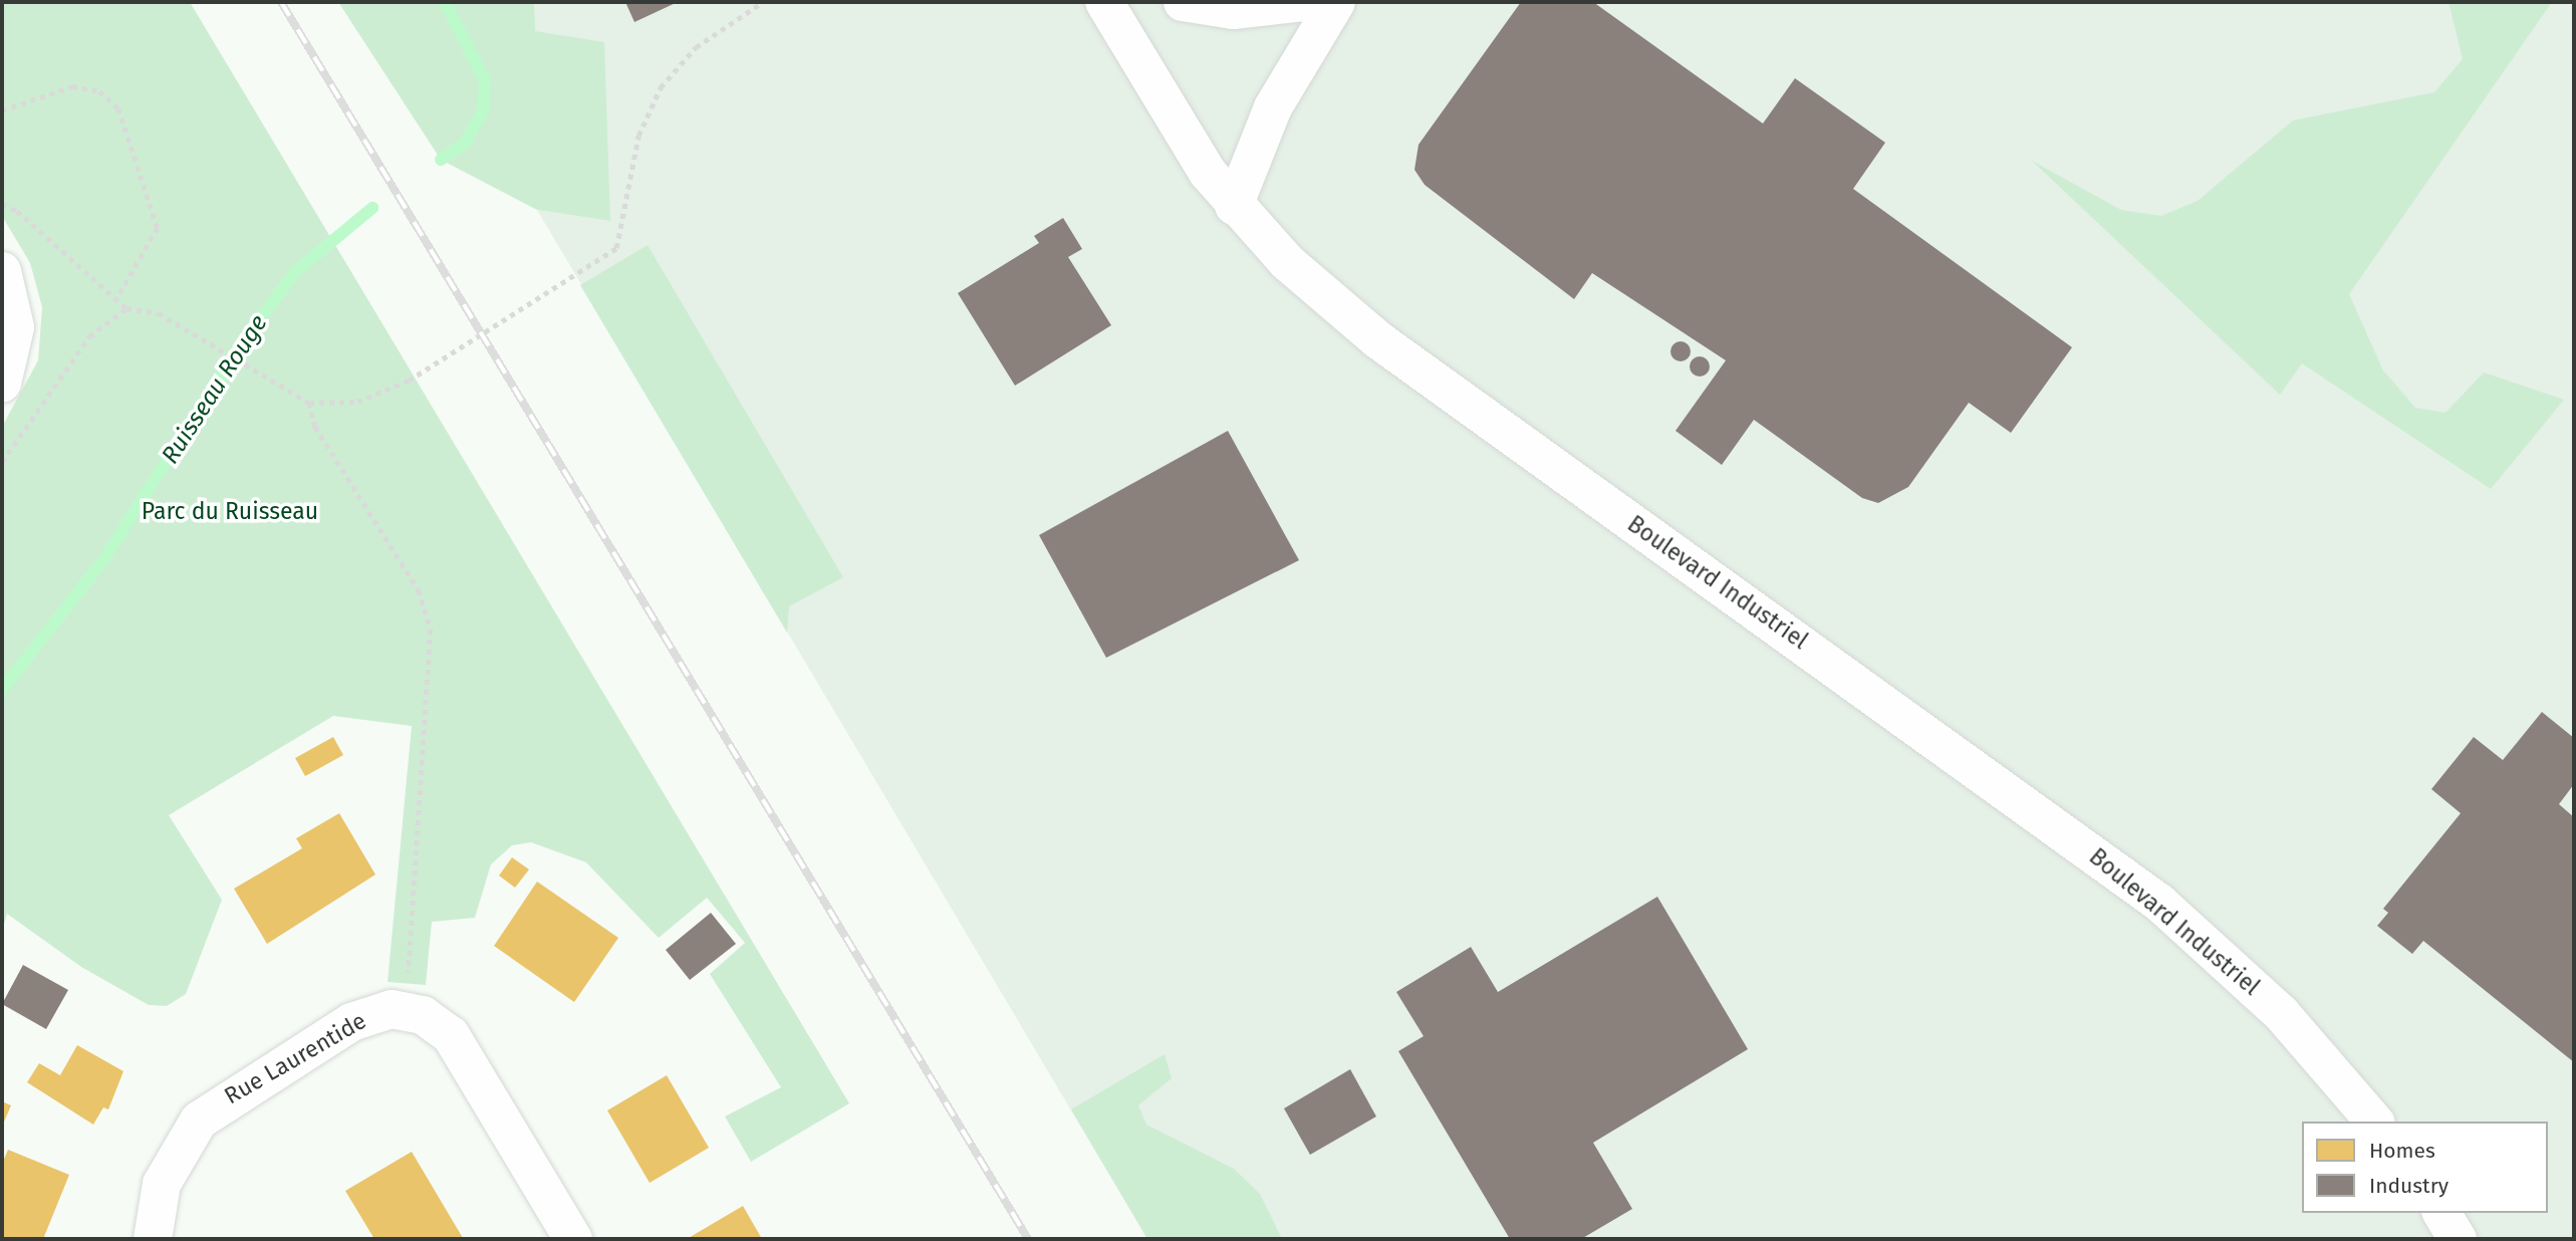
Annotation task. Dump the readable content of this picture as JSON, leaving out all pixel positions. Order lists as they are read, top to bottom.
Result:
{
  "streets": {
    "street": ["Boulevard Industriel", "Rue Laurentide"]
  },
  "water": ["Ruisseau Rouge"],
  "parks": ["Parc du Ruisseau"],
  "legend": ["Homes", "Industry"]
}
